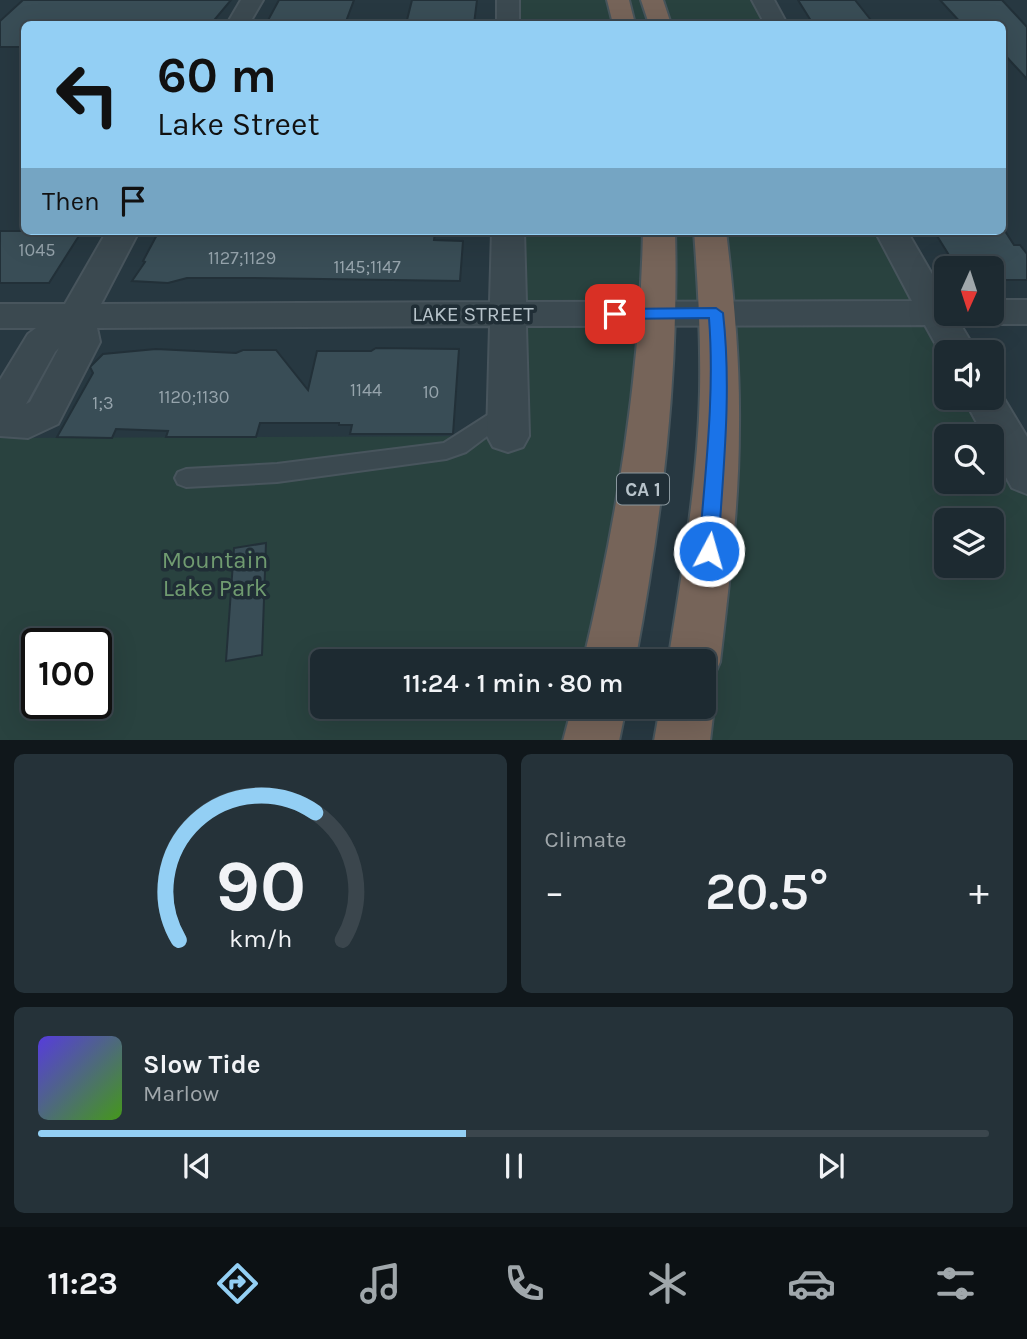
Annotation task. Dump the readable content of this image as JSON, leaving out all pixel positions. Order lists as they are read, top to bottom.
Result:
{
  "streets": {
    "highway": ["CA 1"],
    "street": ["LAKE STREET"]
  },
  "crossings": [
    ["LAKE STREET", "CA 1"]
  ],
  "parks": ["Mountain Lake Park"],
  "house_numbers": [
    "1045",
    "1127;1129",
    "1145;1147",
    "1144",
    "10",
    "1120;1130",
    "1;3"
  ],
  "north": "bottom",
  "page": {
    "turn": ["60 m", "Lake Street"],
    "then": "Then",
    "limit": "100",
    "trip": "11:24 · 1 min · 80 m",
    "tile": "Climate",
    "heat": ["−", "20.5°", "+"],
    "song": ["Slow Tide", "Marlow"],
    "tabs": "11:23",
    "gauge": ["90", "km/h"]
  }
}
